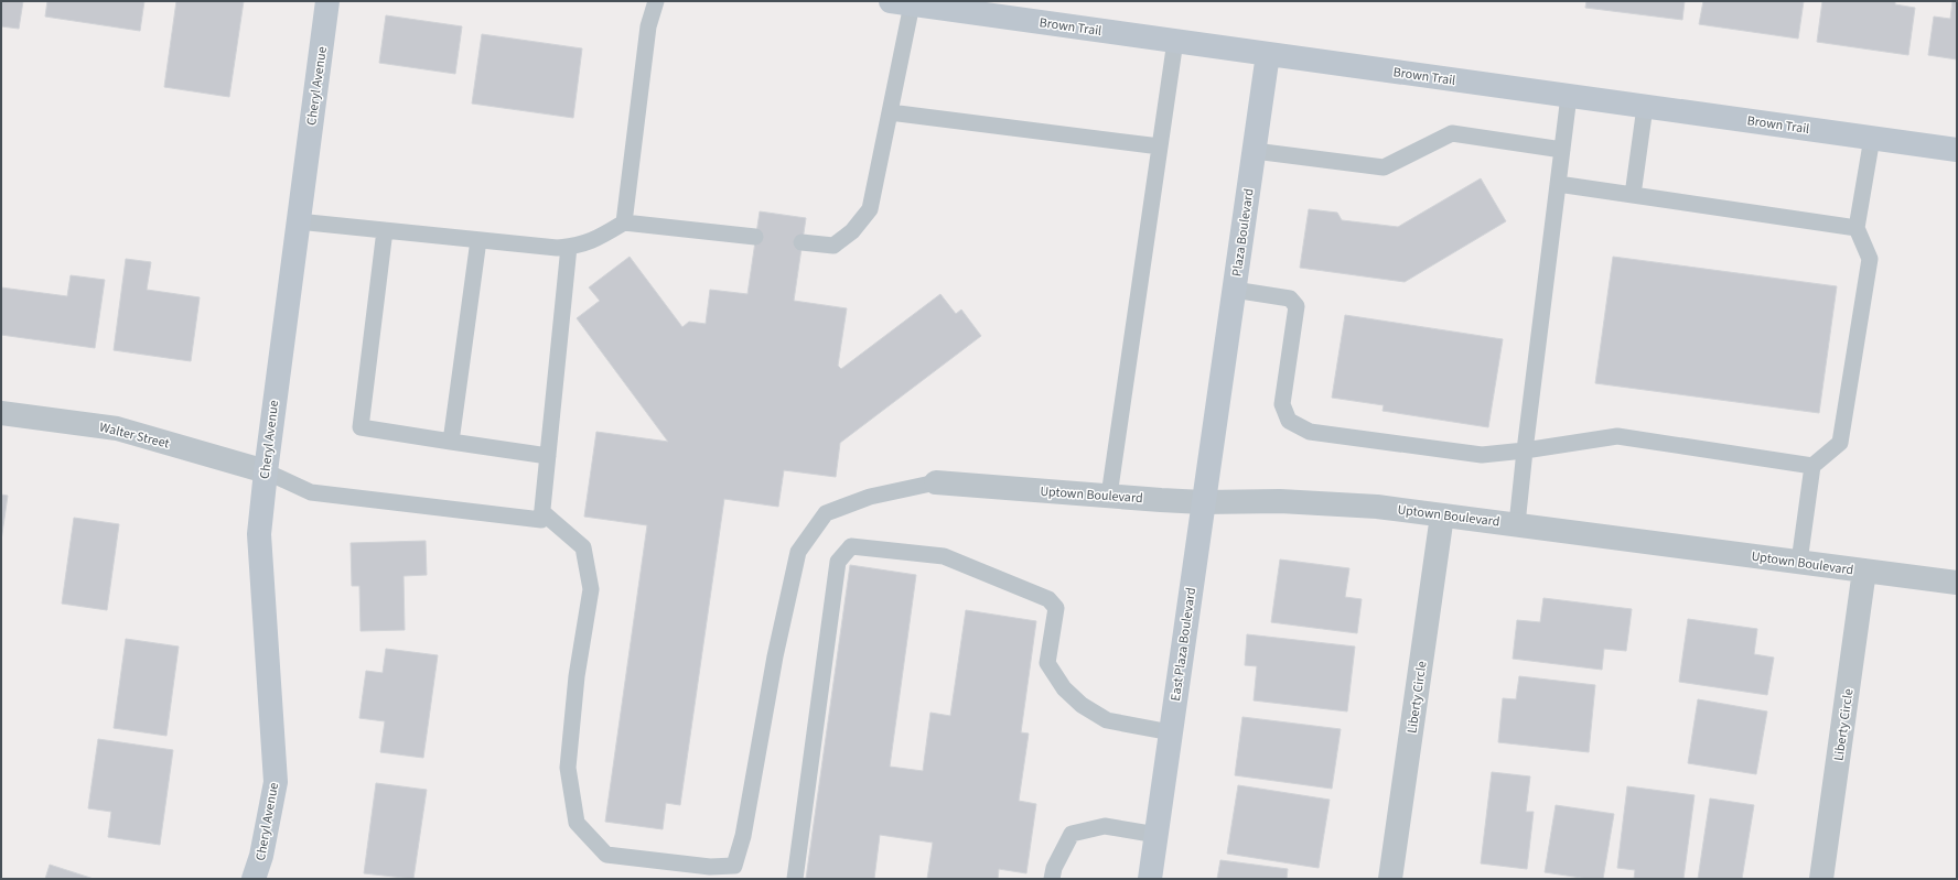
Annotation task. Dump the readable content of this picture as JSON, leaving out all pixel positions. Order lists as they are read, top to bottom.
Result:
{
  "streets": {
    "street": [
      "Brown Trail",
      "Cheryl Avenue",
      "Plaza Boulevard",
      "Walter Street",
      "Uptown Boulevard",
      "East Plaza Boulevard",
      "Liberty Circle"
    ]
  },
  "crossings": [
    ["Brown Trail", "Plaza Boulevard"],
    ["Cheryl Avenue", "Walter Street"],
    ["Plaza Boulevard", "East Plaza Boulevard"],
    ["Uptown Boulevard", "East Plaza Boulevard"],
    ["Uptown Boulevard", "Liberty Circle"]
  ]
}
